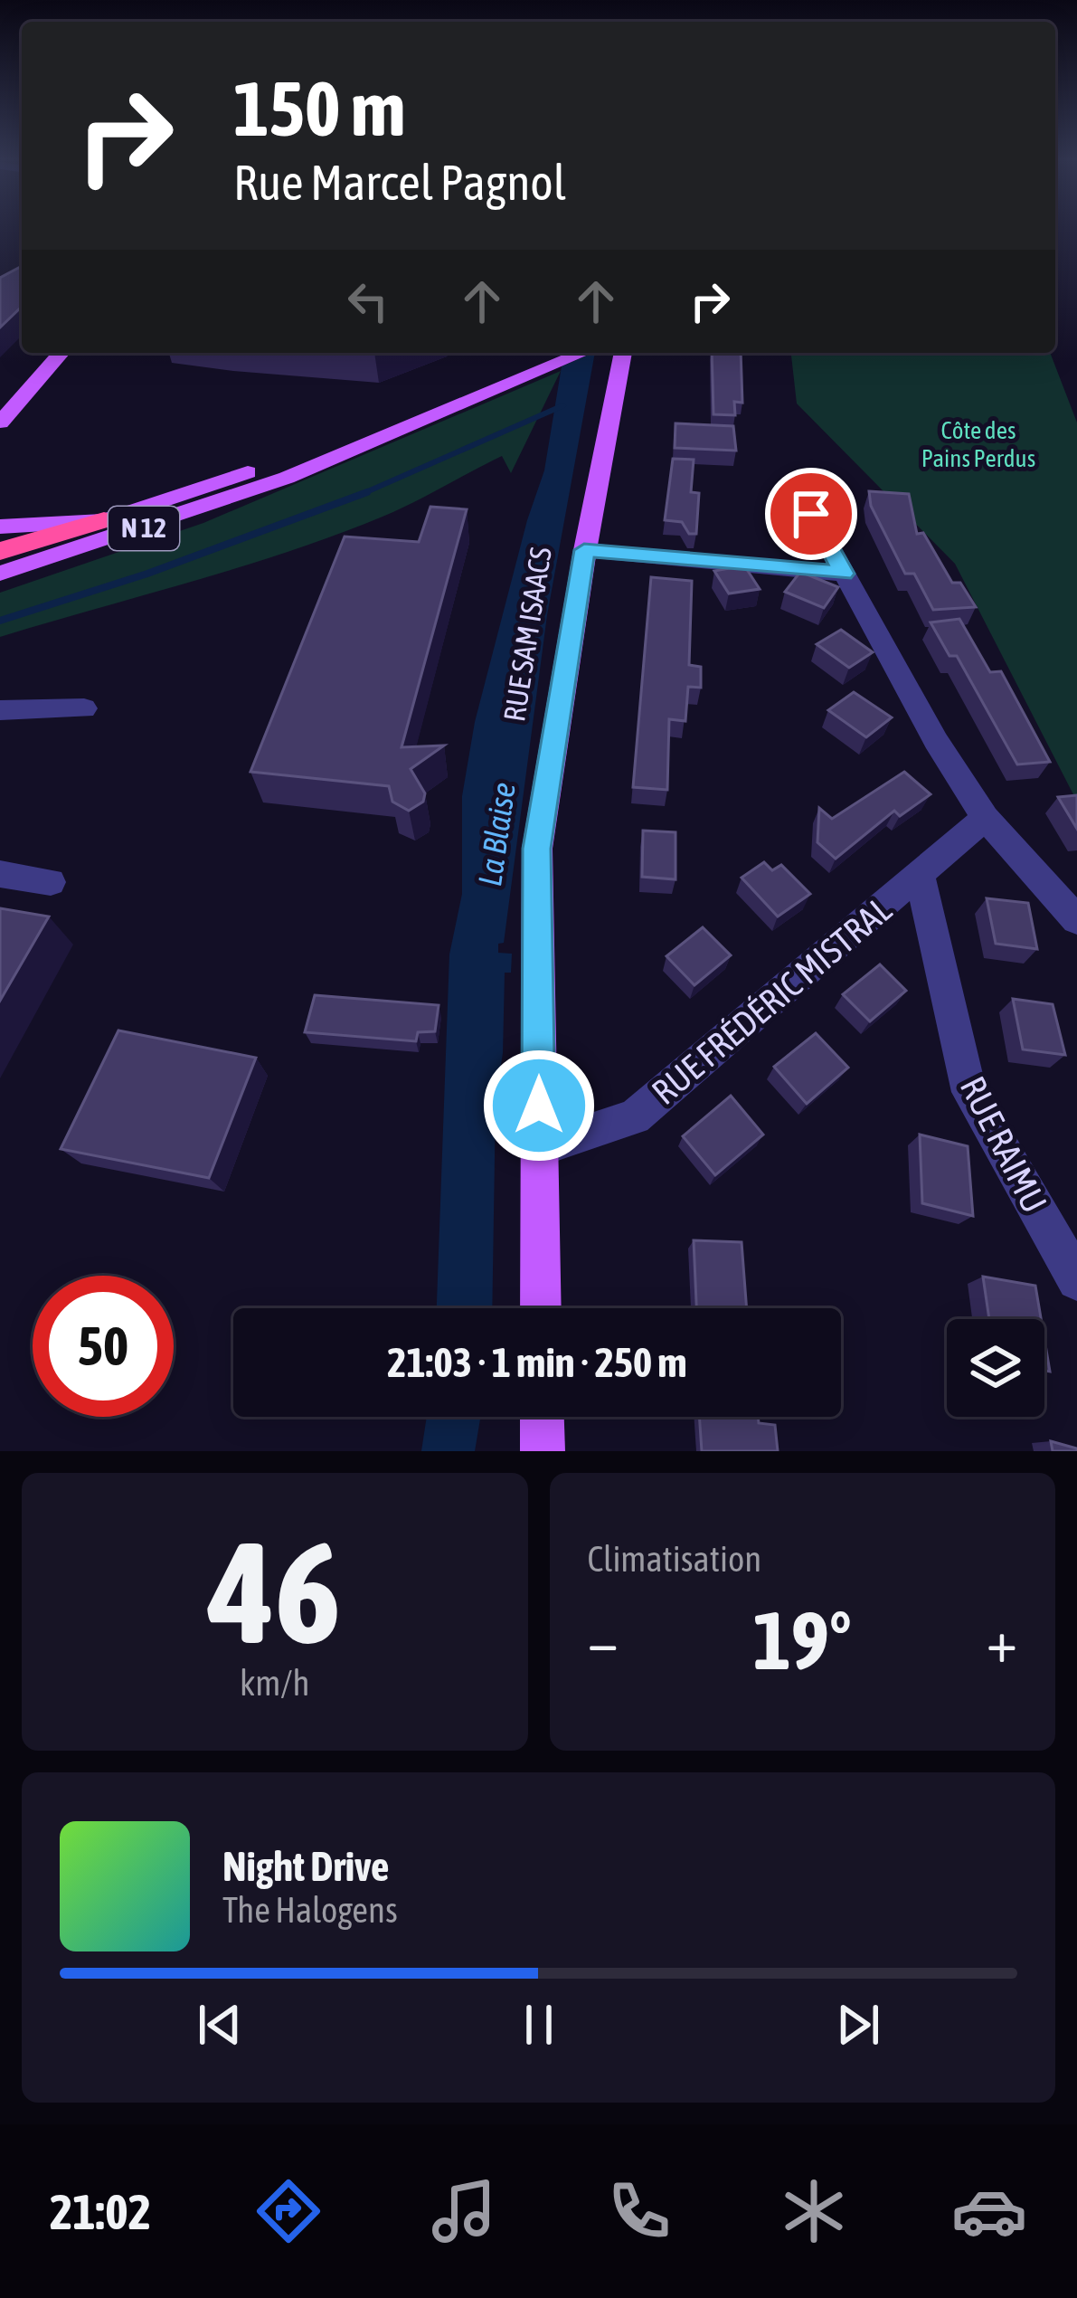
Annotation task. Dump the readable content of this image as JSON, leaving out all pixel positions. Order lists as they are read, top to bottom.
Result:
{
  "streets": {
    "highway": ["N 12"],
    "main road": ["RUE SAM ISAACS"],
    "street": ["RUE FRÉDÉRIC MISTRAL", "RUE RAIMU"]
  },
  "crossings": [
    ["RUE SAM ISAACS", "RUE FRÉDÉRIC MISTRAL"],
    ["RUE FRÉDÉRIC MISTRAL", "RUE RAIMU"]
  ],
  "water": ["La Blaise"],
  "parks": ["Côte des Pains Perdus"],
  "page": {
    "turn": ["150 m", "Rue Marcel Pagnol"],
    "limit": "50",
    "trip": "21:03 · 1 min · 250 m",
    "tile": [
      ["46", "km/h"],
      "Climatisation"
    ],
    "heat": ["−", "19°", "+"],
    "song": ["Night Drive", "The Halogens"],
    "tabs": "21:02"
  }
}
